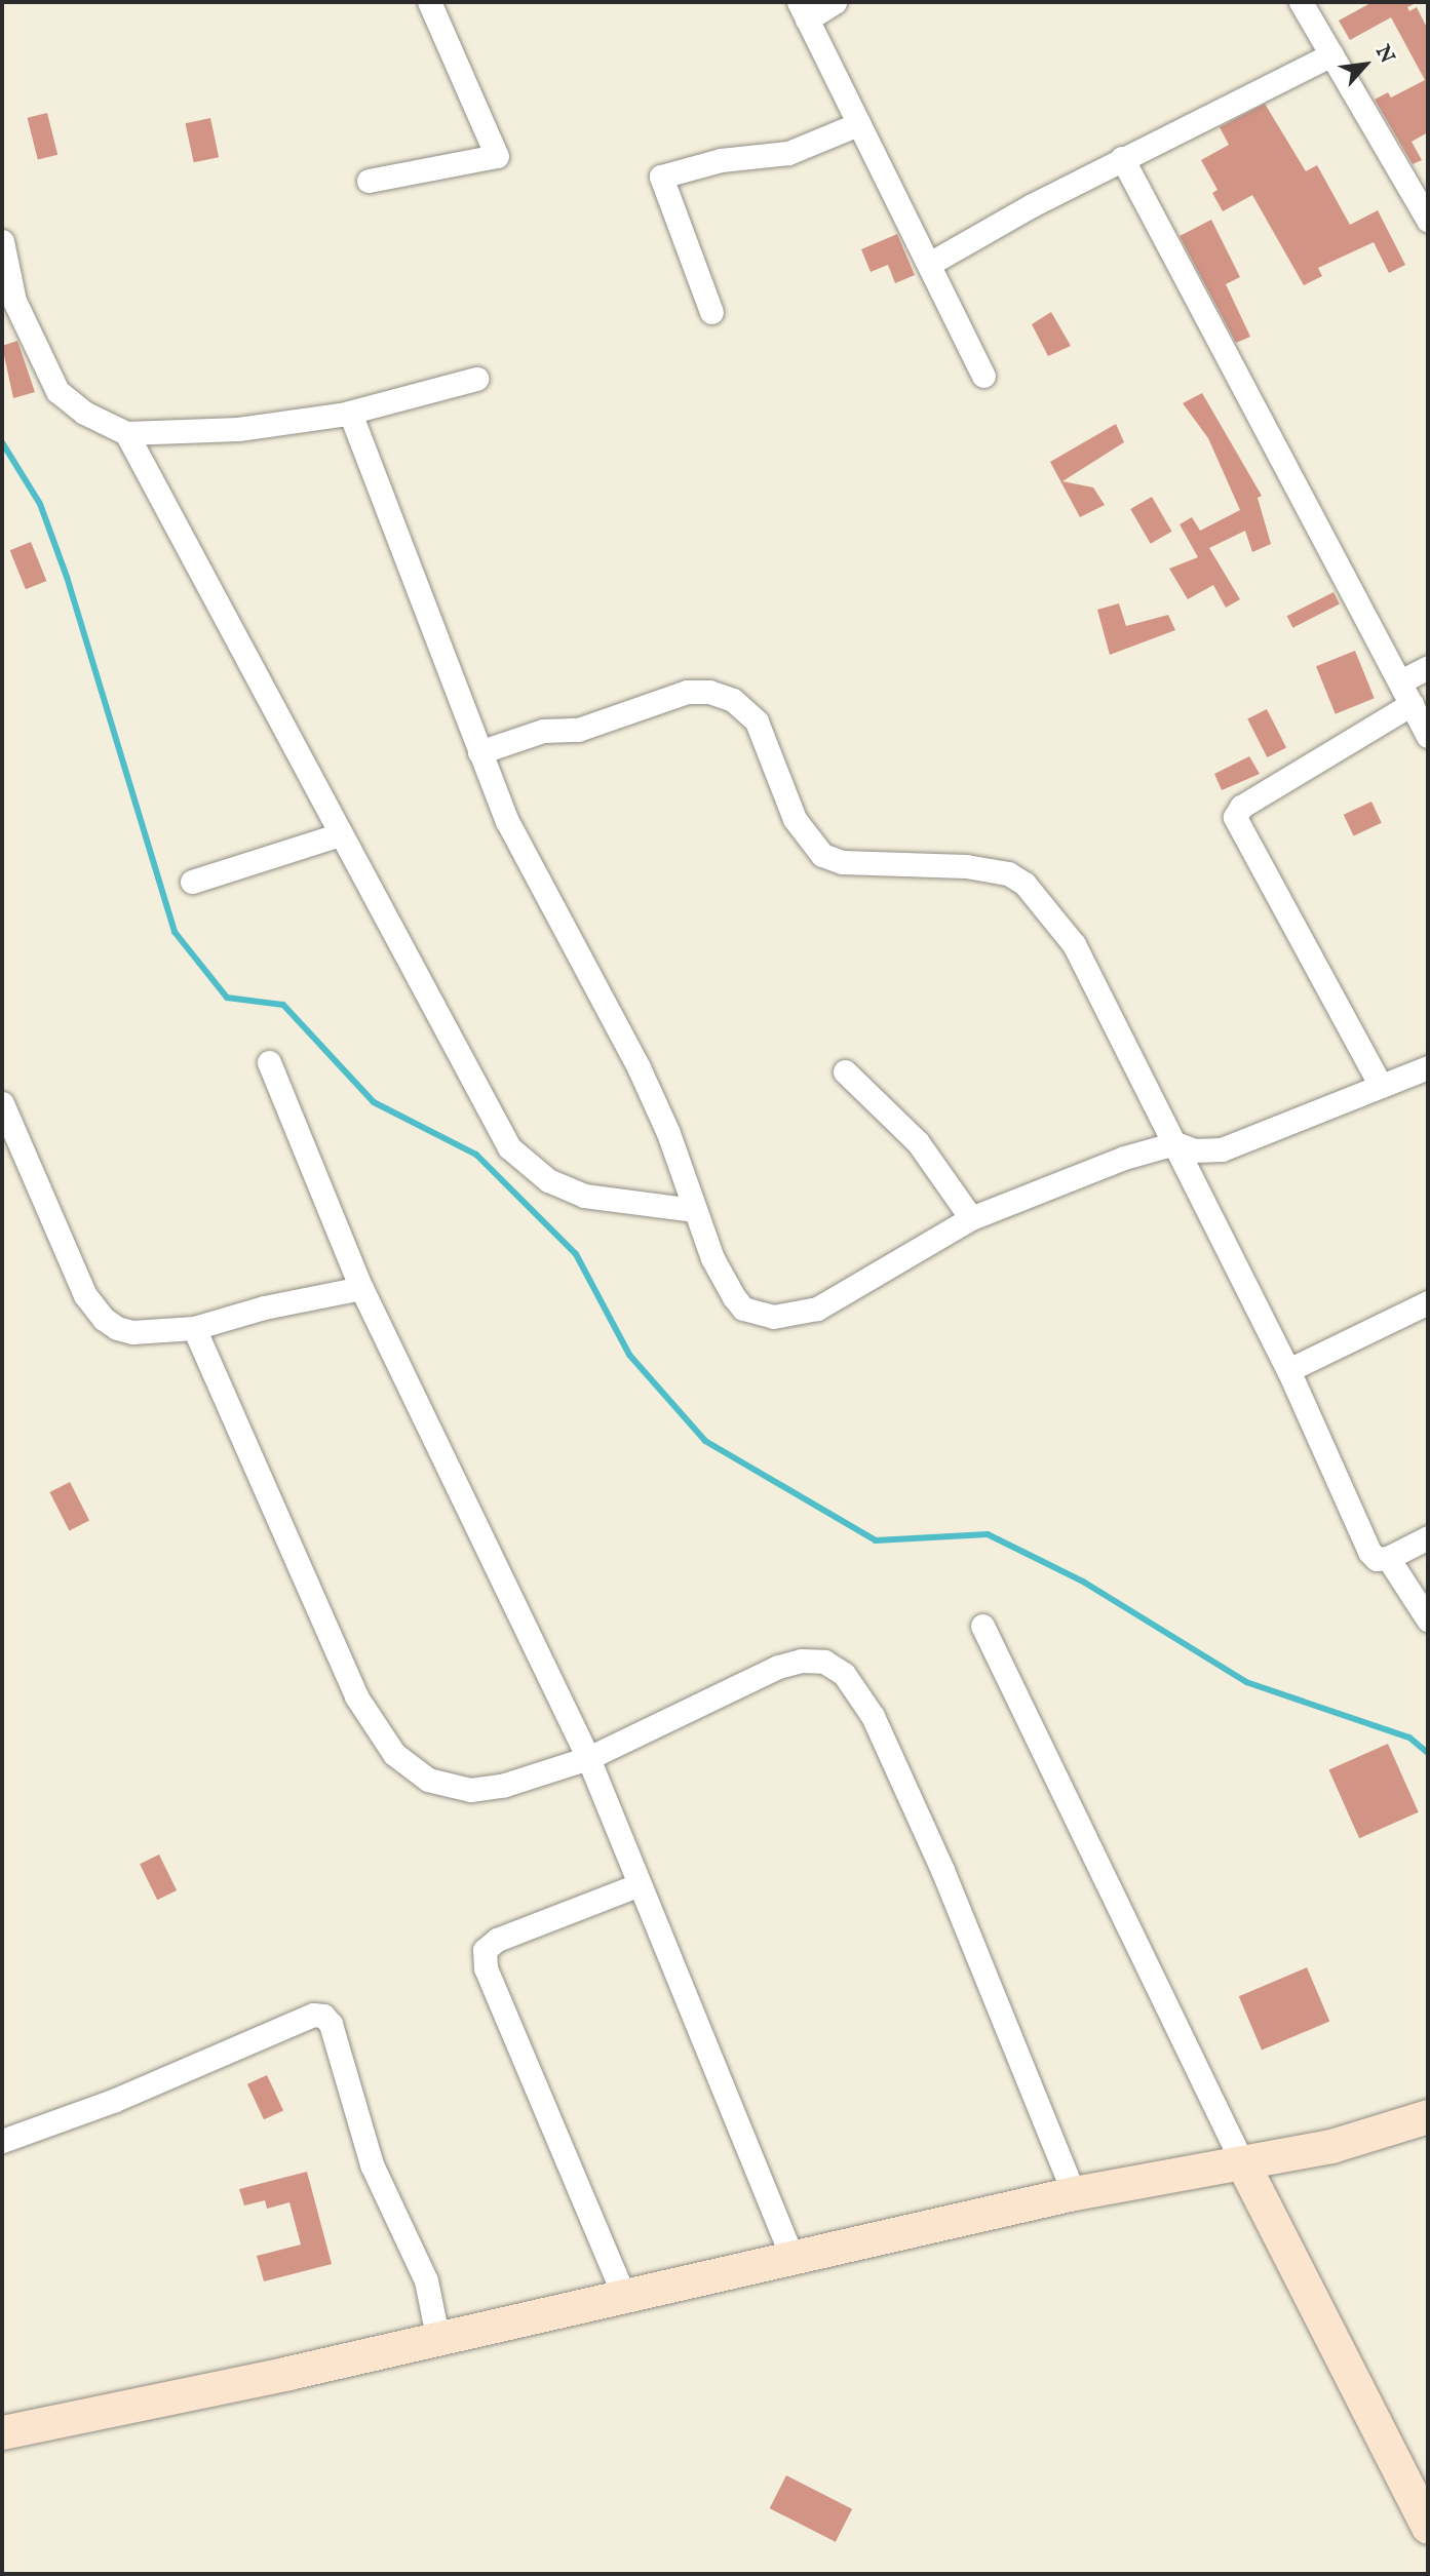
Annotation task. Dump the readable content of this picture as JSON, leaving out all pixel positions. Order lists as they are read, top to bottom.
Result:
{
  "north": "top right"
}
